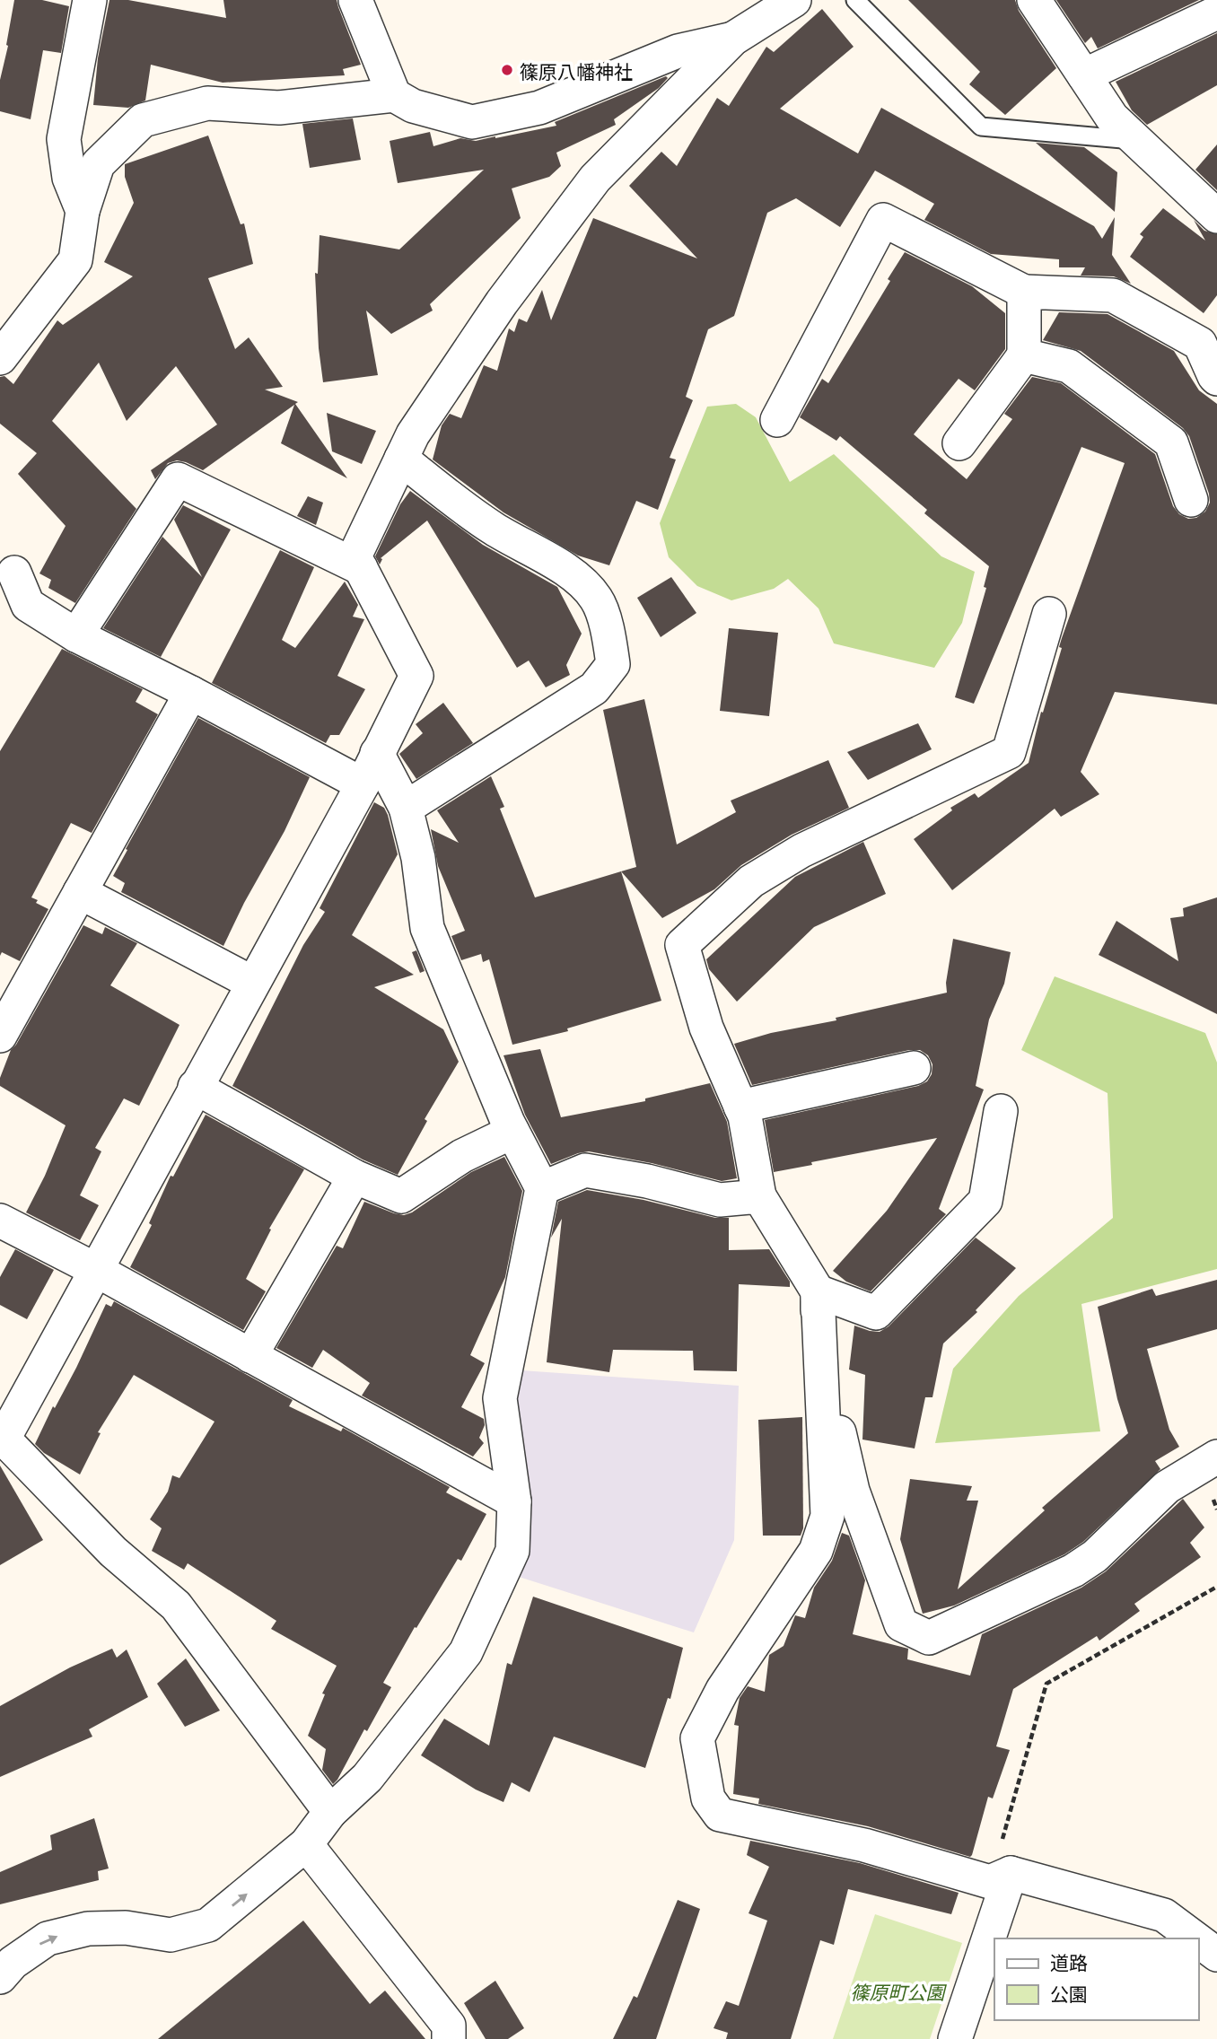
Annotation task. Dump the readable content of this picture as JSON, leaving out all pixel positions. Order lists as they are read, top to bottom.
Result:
{
  "parks": ["篠原町公園"],
  "places": ["篠原八幡神社"],
  "legend": ["道路", "公園"]
}
